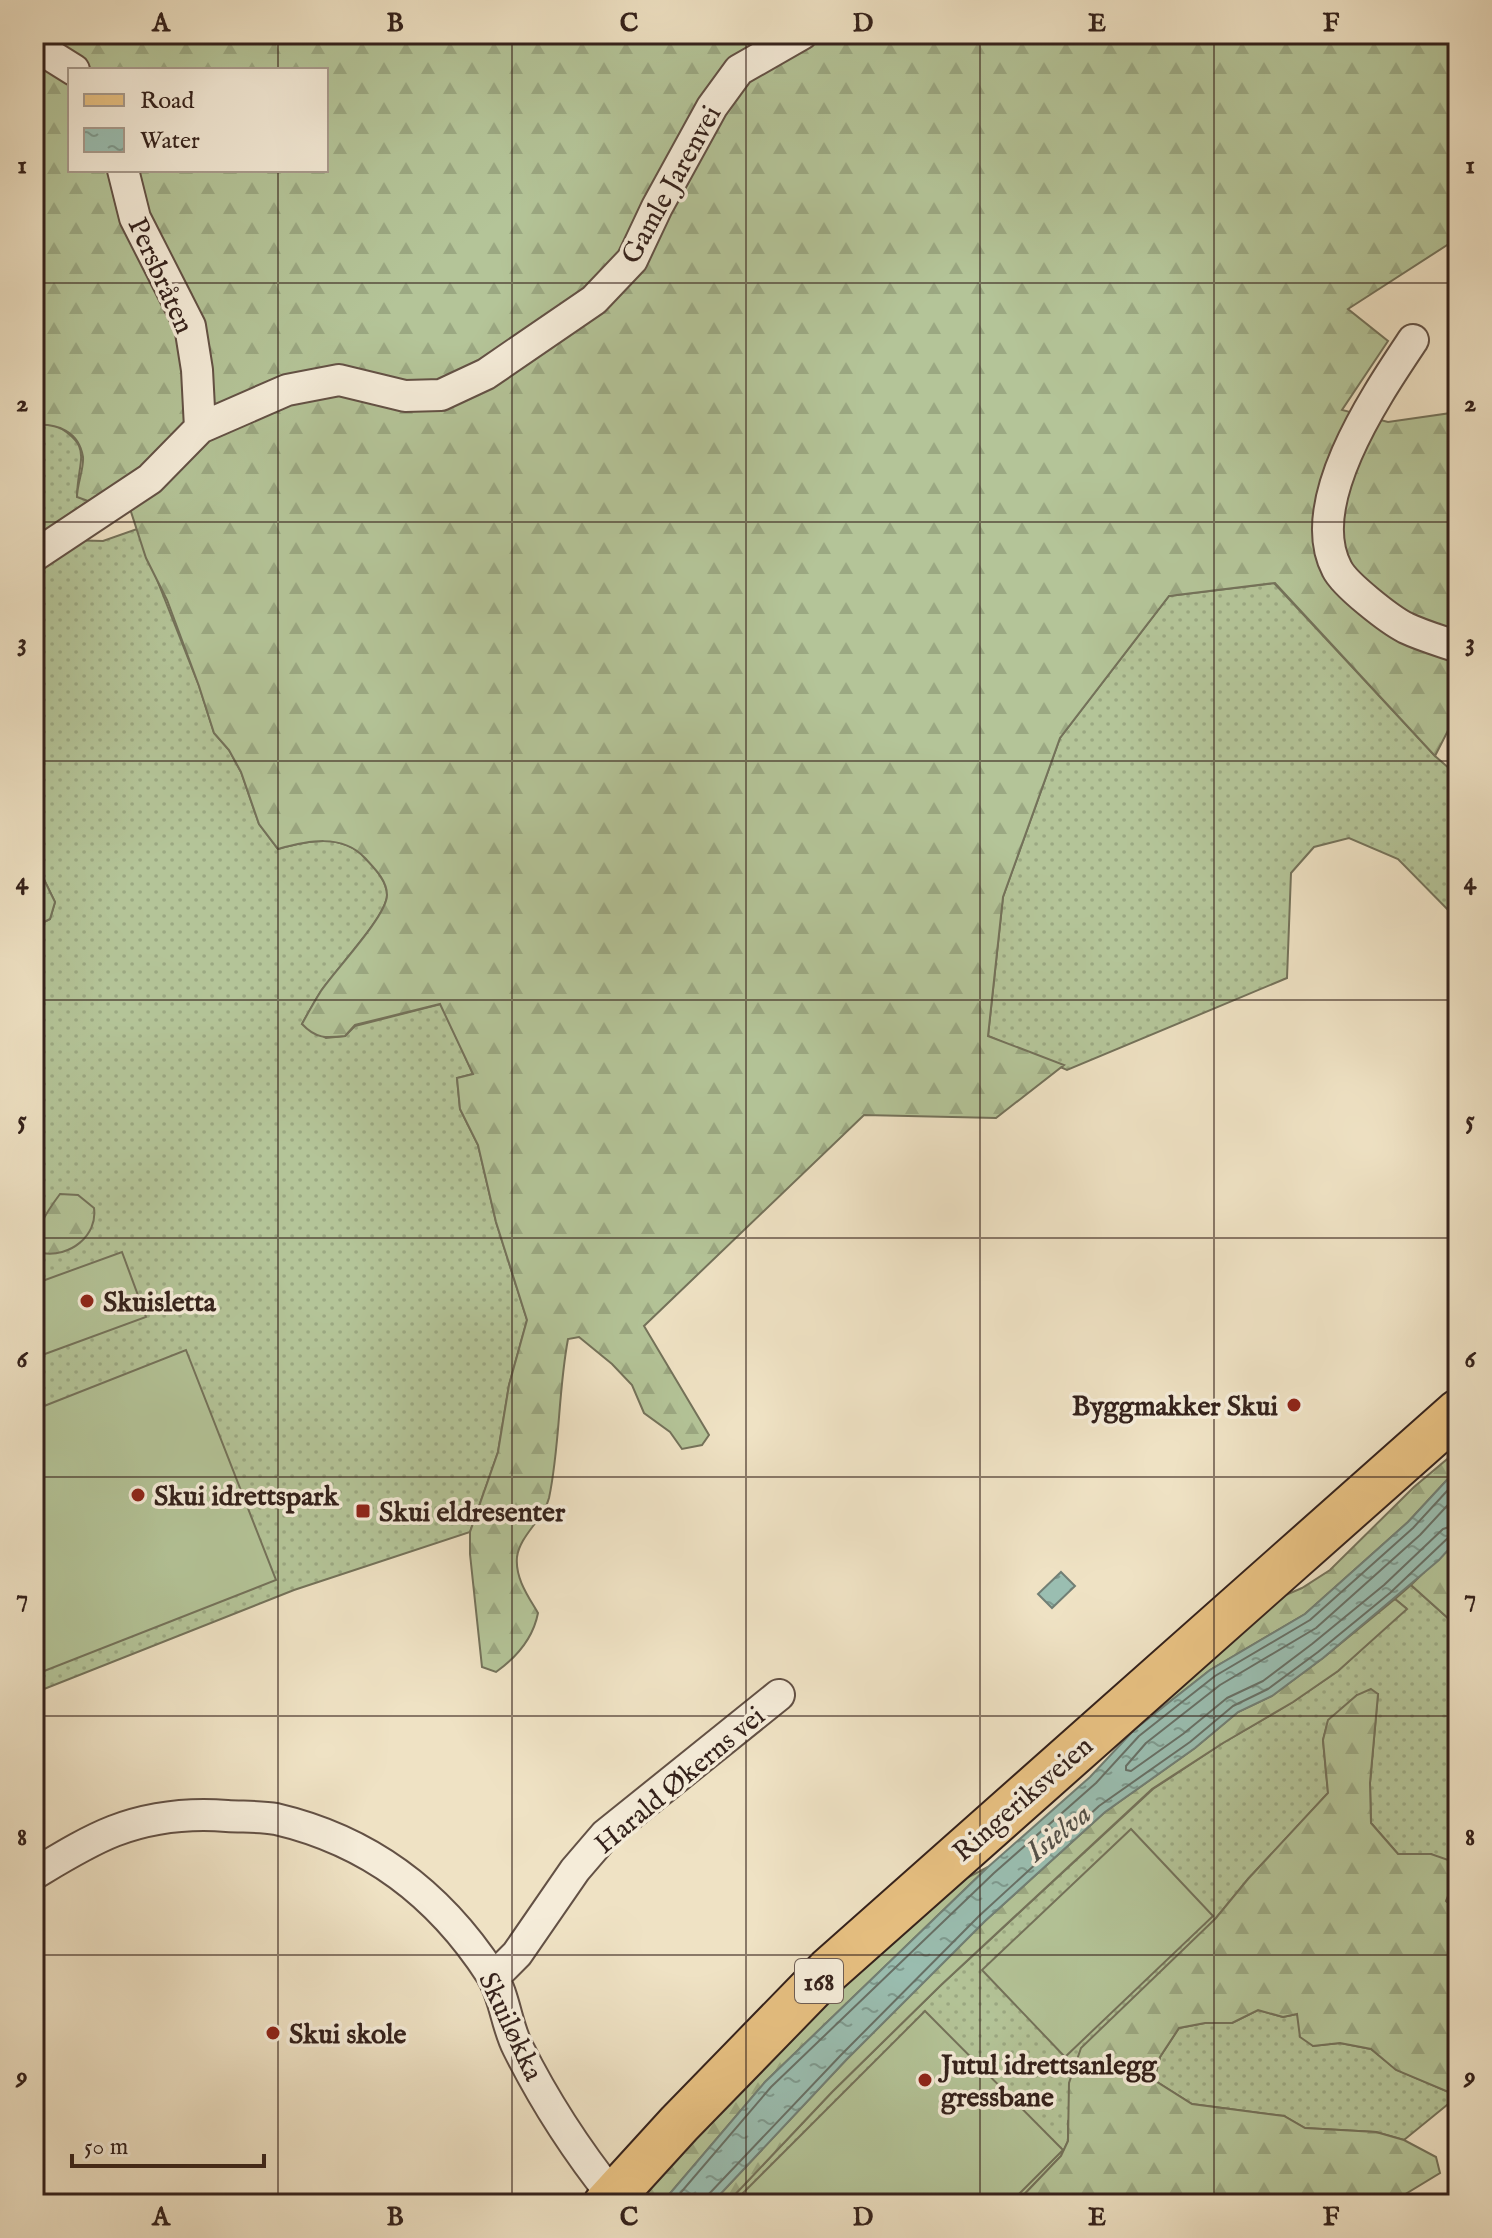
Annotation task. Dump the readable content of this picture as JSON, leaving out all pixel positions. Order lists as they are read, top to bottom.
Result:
{
  "streets": {
    "main road": ["Ringeriksveien", "168"],
    "street": [
      "Gamle Jarenvei",
      "Persbråten",
      "Harald Økerns vei",
      "Skuiløkka"
    ]
  },
  "crossings": [
    ["Gamle Jarenvei", "Persbråten"],
    ["Harald Økerns vei", "Skuiløkka"],
    ["Ringeriksveien", "Skuiløkka"]
  ],
  "water": ["Isielva"],
  "places": {
    "other": [
      "Skuisletta",
      "Byggmakker Skui",
      "Skui idrettspark",
      "Skui skole",
      "Jutul idrettsanlegg gressbane"
    ],
    "transit": ["Skui eldresenter"]
  },
  "legend": ["Road", "Water"],
  "scale_bar": "50 m",
  "grid": {
    "columns": [
      "A",
      "B",
      "C",
      "D",
      "E",
      "F"
    ],
    "rows": [
      "1",
      "2",
      "3",
      "4",
      "5",
      "6",
      "7",
      "8",
      "9"
    ]
  }
}
